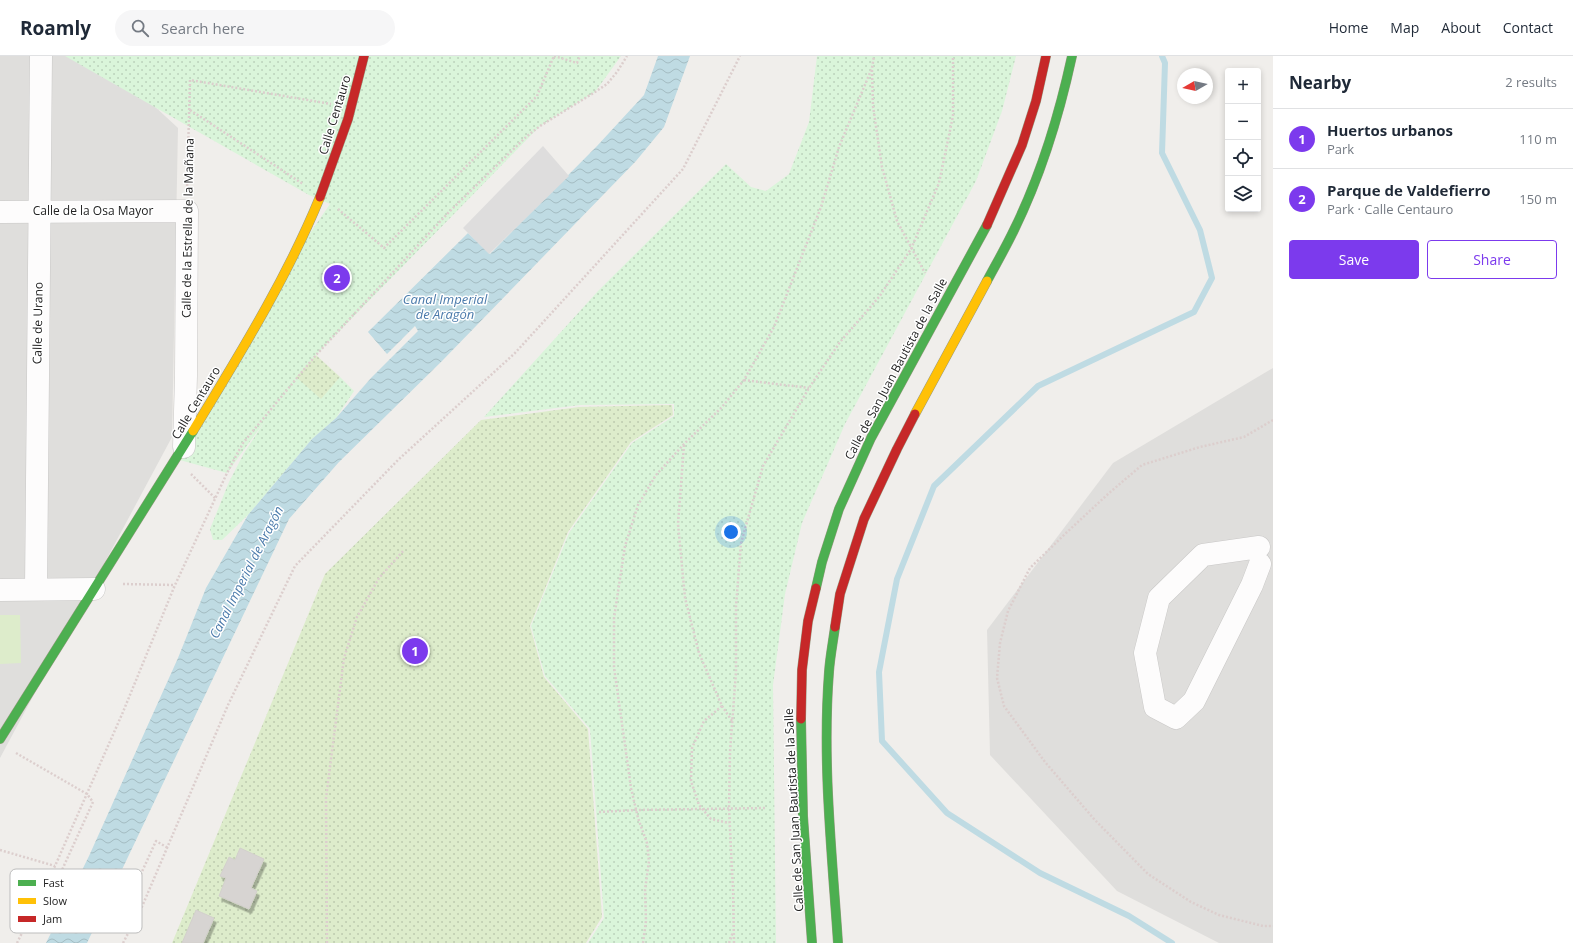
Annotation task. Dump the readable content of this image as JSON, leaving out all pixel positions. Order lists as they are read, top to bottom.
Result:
{
  "streets": {
    "main road": ["Calle Centauro", "Calle de San Juan Bautista de la Salle"],
    "street": ["Calle de la Osa Mayor", "Calle de la Estrella de la Mañana", "Calle de Urano"]
  },
  "crossings": [
    ["Calle Centauro", "Calle de la Estrella de la Mañana"],
    ["Calle de la Osa Mayor", "Calle de la Estrella de la Mañana"],
    ["Calle de la Osa Mayor", "Calle de Urano"]
  ],
  "water": ["Canal Imperial de Aragón"],
  "legend": ["Fast", "Slow", "Jam"],
  "north": "left",
  "page": {
    "header": "Roamly",
    "search": "Search here",
    "nav": [
      "Home",
      "Map",
      "About",
      "Contact"
    ],
    "heading": ["Nearby", "2 results"],
    "map_buttons": ["+", "−"],
    "list": [
      {
        "mark": "1",
        "name": "Huertos urbanos",
        "note": "Park",
        "value": "110 m"
      },
      {
        "mark": "2",
        "name": "Parque de Valdefierro",
        "note": "Park · Calle Centauro",
        "value": "150 m"
      }
    ],
    "buttons": ["Save", "Share"],
    "pins": ["2", "1"]
  }
}
